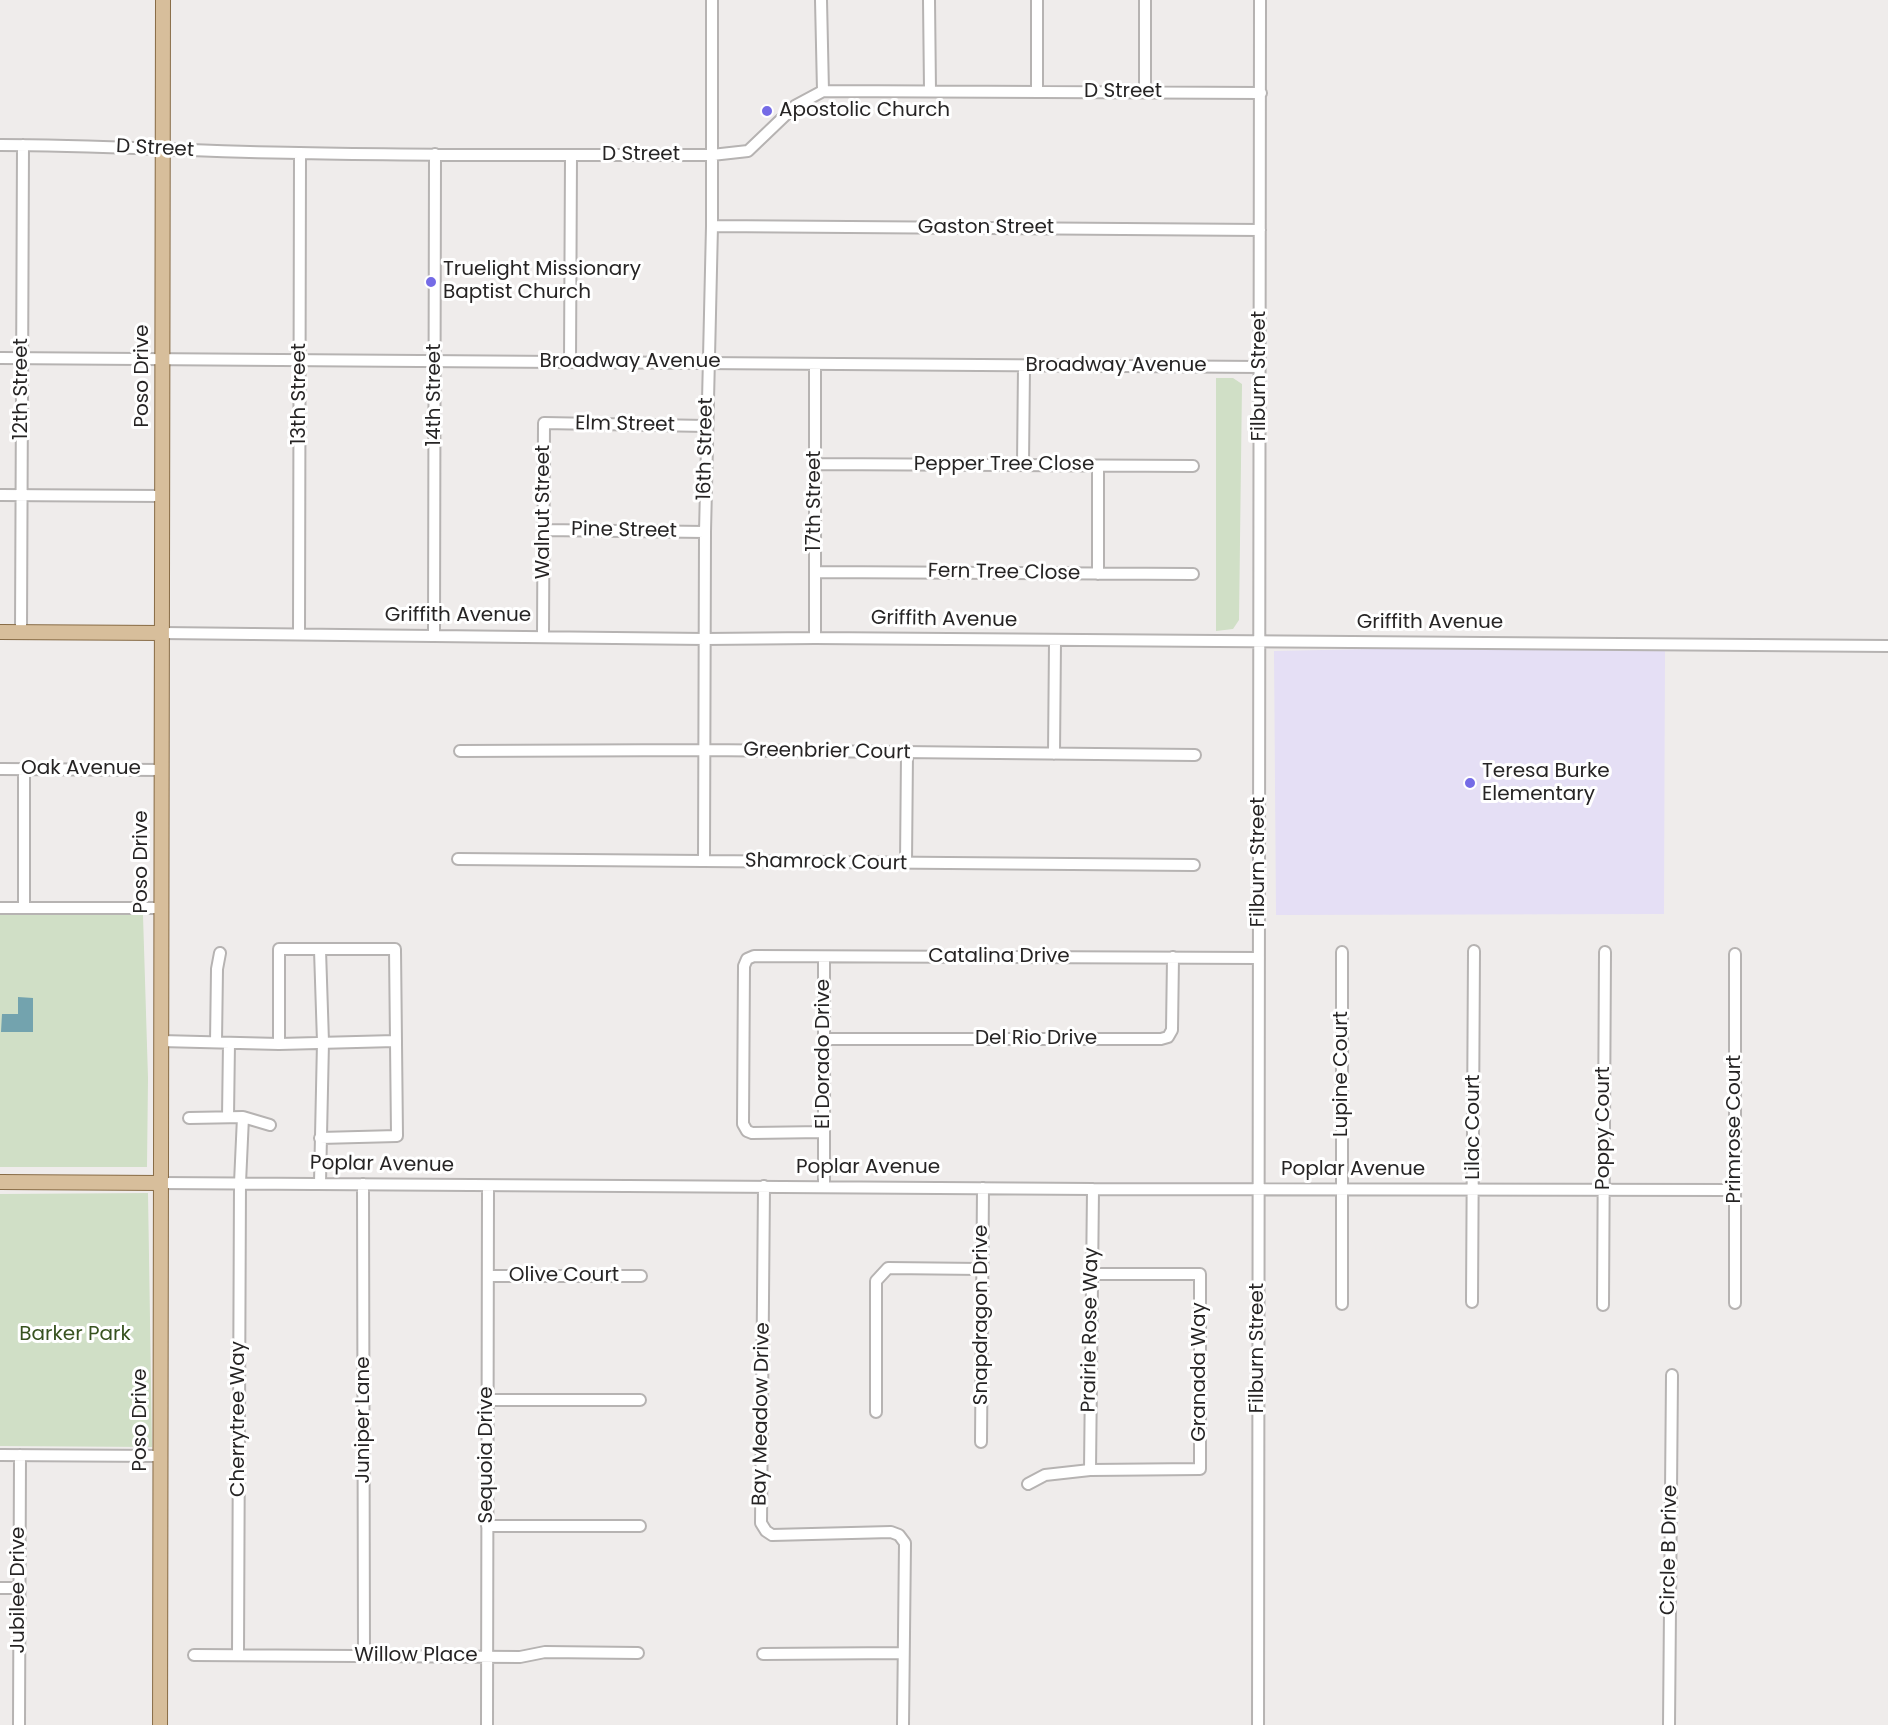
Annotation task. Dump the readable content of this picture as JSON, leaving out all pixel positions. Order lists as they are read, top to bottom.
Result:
{
  "streets": {
    "main road": ["Poso Drive", "Griffith Avenue", "Poplar Avenue"],
    "street": [
      "D Street",
      "Gaston Street",
      "Broadway Avenue",
      "Filburn Street",
      "12th Street",
      "13th Street",
      "14th Street",
      "Elm Street",
      "16th Street",
      "Pepper Tree Close",
      "17th Street",
      "Walnut Street",
      "Pine Street",
      "Fern Tree Close",
      "Greenbrier Court",
      "Oak Avenue",
      "Shamrock Court",
      "Catalina Drive",
      "Del Rio Drive",
      "El Dorado Drive",
      "Lupine Court",
      "Lilac Court",
      "Poppy Court",
      "Primrose Court",
      "Olive Court",
      "Snapdragon Drive",
      "Prairie Rose Way",
      "Granada Way",
      "Bay Meadow Drive",
      "Cherrytree Way",
      "Juniper Lane",
      "Sequoia Drive",
      "Circle B Drive",
      "Jubilee Drive",
      "Willow Place"
    ]
  },
  "crossings": [
    ["D Street", "Poso Drive"],
    ["D Street", "Filburn Street"],
    ["D Street", "12th Street"],
    ["D Street", "13th Street"],
    ["D Street", "14th Street"],
    ["D Street", "16th Street"],
    ["Gaston Street", "Filburn Street"],
    ["Gaston Street", "16th Street"],
    ["Broadway Avenue", "Poso Drive"],
    ["Broadway Avenue", "Filburn Street"],
    ["Broadway Avenue", "12th Street"],
    ["Broadway Avenue", "13th Street"],
    ["Broadway Avenue", "14th Street"],
    ["Broadway Avenue", "16th Street"],
    ["Broadway Avenue", "17th Street"],
    ["Poso Drive", "Griffith Avenue"],
    ["Poso Drive", "Oak Avenue"],
    ["Poso Drive", "Poplar Avenue"],
    ["Filburn Street", "Griffith Avenue"],
    ["Filburn Street", "Catalina Drive"],
    ["Filburn Street", "Poplar Avenue"],
    ["12th Street", "Griffith Avenue"],
    ["13th Street", "Griffith Avenue"],
    ["14th Street", "Griffith Avenue"],
    ["Elm Street", "16th Street"],
    ["Elm Street", "Walnut Street"],
    ["16th Street", "Pine Street"],
    ["16th Street", "Griffith Avenue"],
    ["16th Street", "Greenbrier Court"],
    ["16th Street", "Shamrock Court"],
    ["Pepper Tree Close", "17th Street"],
    ["17th Street", "Fern Tree Close"],
    ["17th Street", "Griffith Avenue"],
    ["Walnut Street", "Pine Street"],
    ["Walnut Street", "Griffith Avenue"],
    ["Catalina Drive", "Del Rio Drive"],
    ["Catalina Drive", "El Dorado Drive"],
    ["Del Rio Drive", "El Dorado Drive"],
    ["El Dorado Drive", "Poplar Avenue"],
    ["Lupine Court", "Poplar Avenue"],
    ["Lilac Court", "Poplar Avenue"],
    ["Poppy Court", "Poplar Avenue"],
    ["Primrose Court", "Poplar Avenue"],
    ["Poplar Avenue", "Snapdragon Drive"],
    ["Poplar Avenue", "Prairie Rose Way"],
    ["Poplar Avenue", "Bay Meadow Drive"],
    ["Poplar Avenue", "Cherrytree Way"],
    ["Poplar Avenue", "Juniper Lane"],
    ["Poplar Avenue", "Sequoia Drive"],
    ["Olive Court", "Sequoia Drive"],
    ["Prairie Rose Way", "Granada Way"],
    ["Cherrytree Way", "Willow Place"],
    ["Juniper Lane", "Willow Place"],
    ["Sequoia Drive", "Willow Place"]
  ],
  "parks": ["Barker Park"],
  "places": ["Apostolic Church", "Truelight Missionary Baptist Church", "Teresa Burke Elementary"]
}
